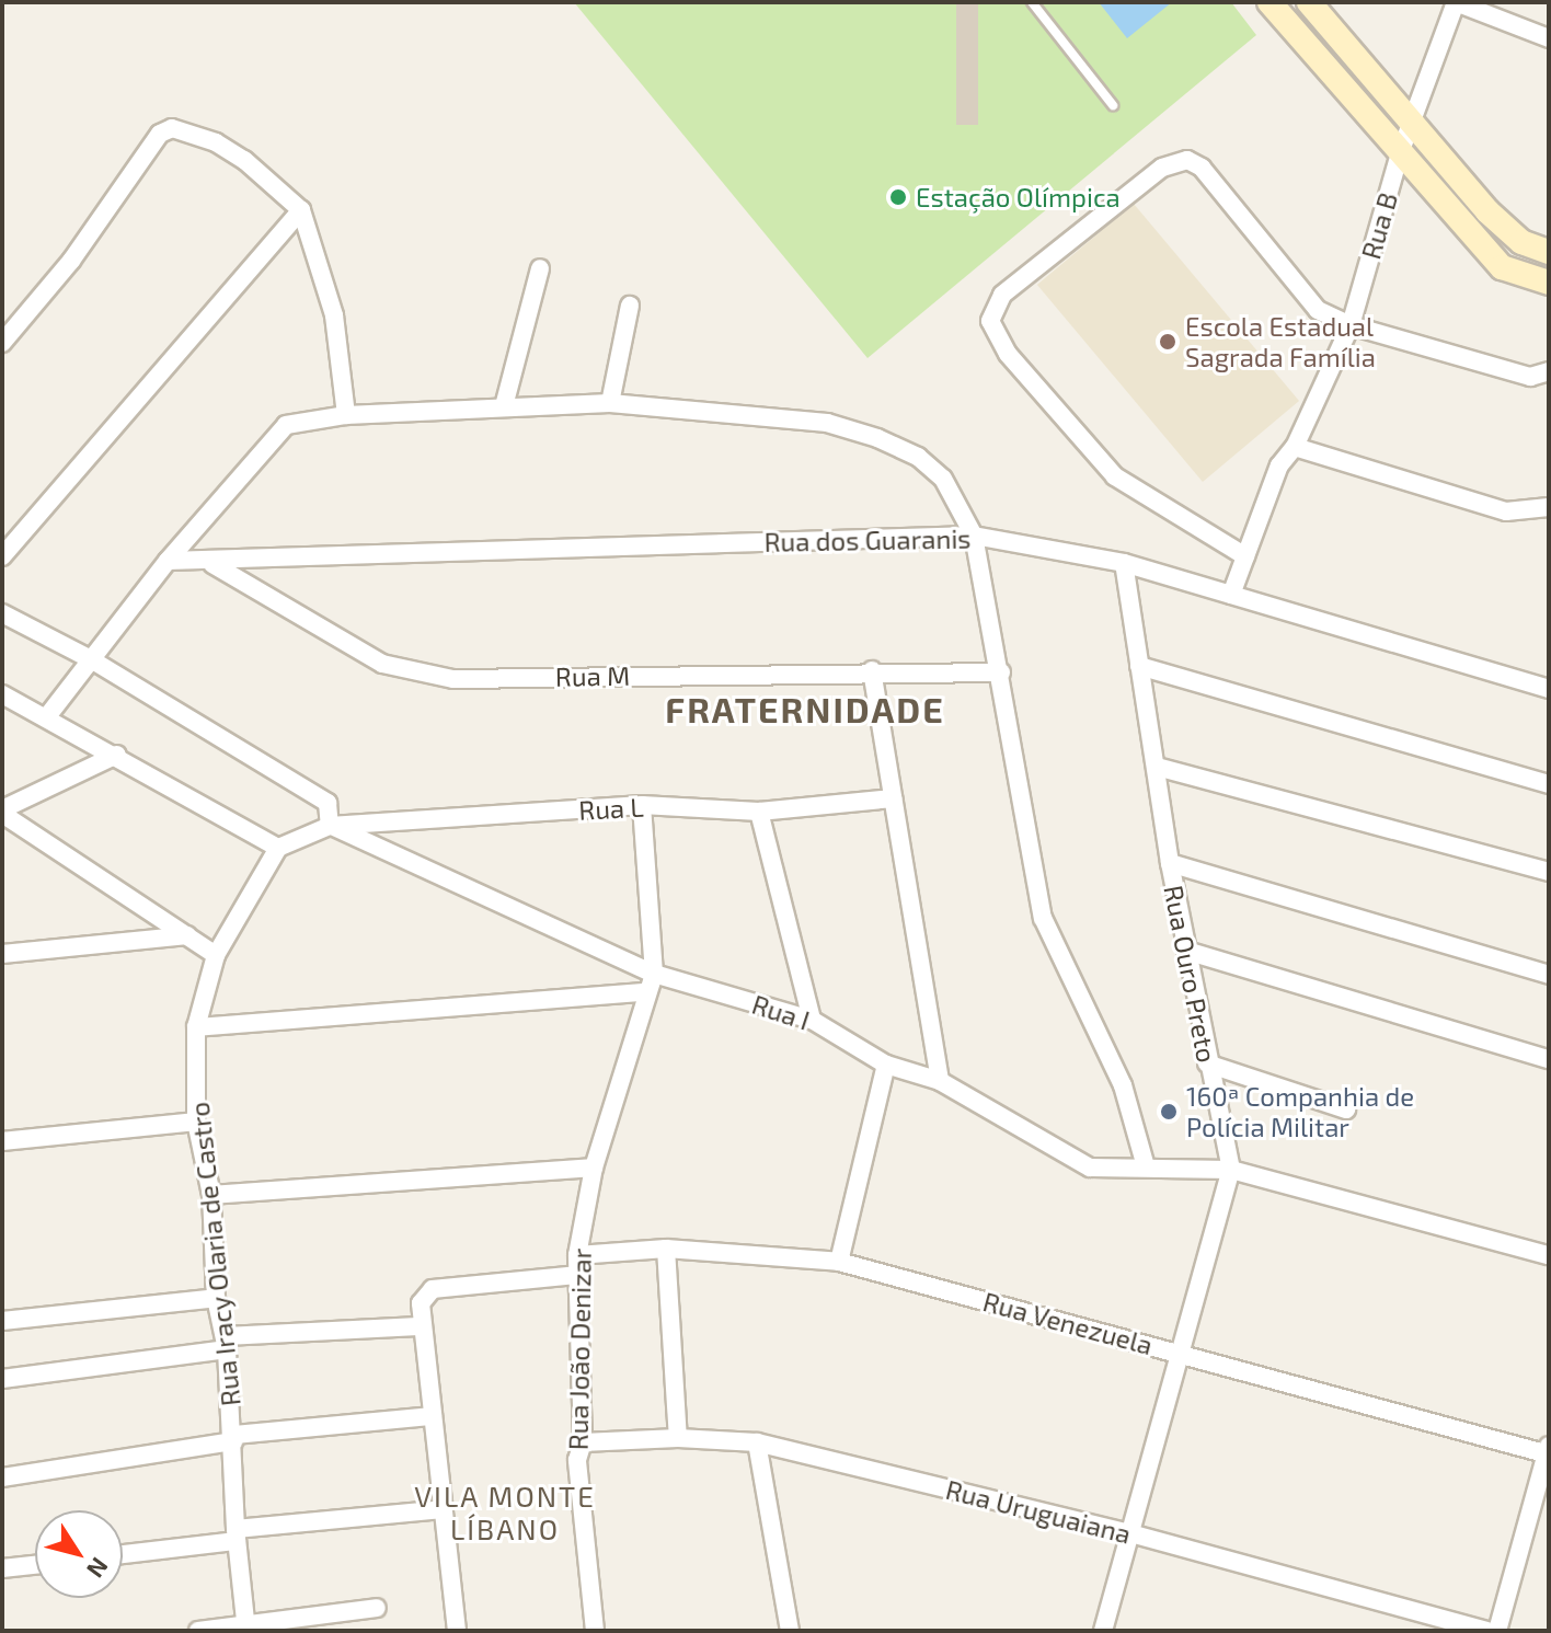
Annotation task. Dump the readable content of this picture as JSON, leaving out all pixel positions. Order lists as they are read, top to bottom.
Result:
{
  "streets": {
    "street": [
      "Rua B",
      "Rua dos Guaranis",
      "Rua M",
      "Rua L",
      "Rua Ouro Preto",
      "Rua I",
      "Rua Iracy Olaria de Castro",
      "Rua Venezuela",
      "Rua João Denizar",
      "Rua Uruguaiana"
    ]
  },
  "crossings": [
    ["Rua B", "Rua dos Guaranis"],
    ["Rua dos Guaranis", "Rua M"],
    ["Rua dos Guaranis", "Rua Ouro Preto"],
    ["Rua L", "Rua I"],
    ["Rua Ouro Preto", "Rua I"],
    ["Rua Ouro Preto", "Rua Venezuela"],
    ["Rua Ouro Preto", "Rua Uruguaiana"],
    ["Rua I", "Rua João Denizar"],
    ["Rua Venezuela", "Rua João Denizar"],
    ["Rua João Denizar", "Rua Uruguaiana"]
  ],
  "districts": ["FRATERNIDADE", "VILA MONTE LÍBANO"],
  "places": ["Estação Olímpica", "Escola Estadual Sagrada Família", "160ª Companhia de Polícia Militar"],
  "north": "bottom right"
}
